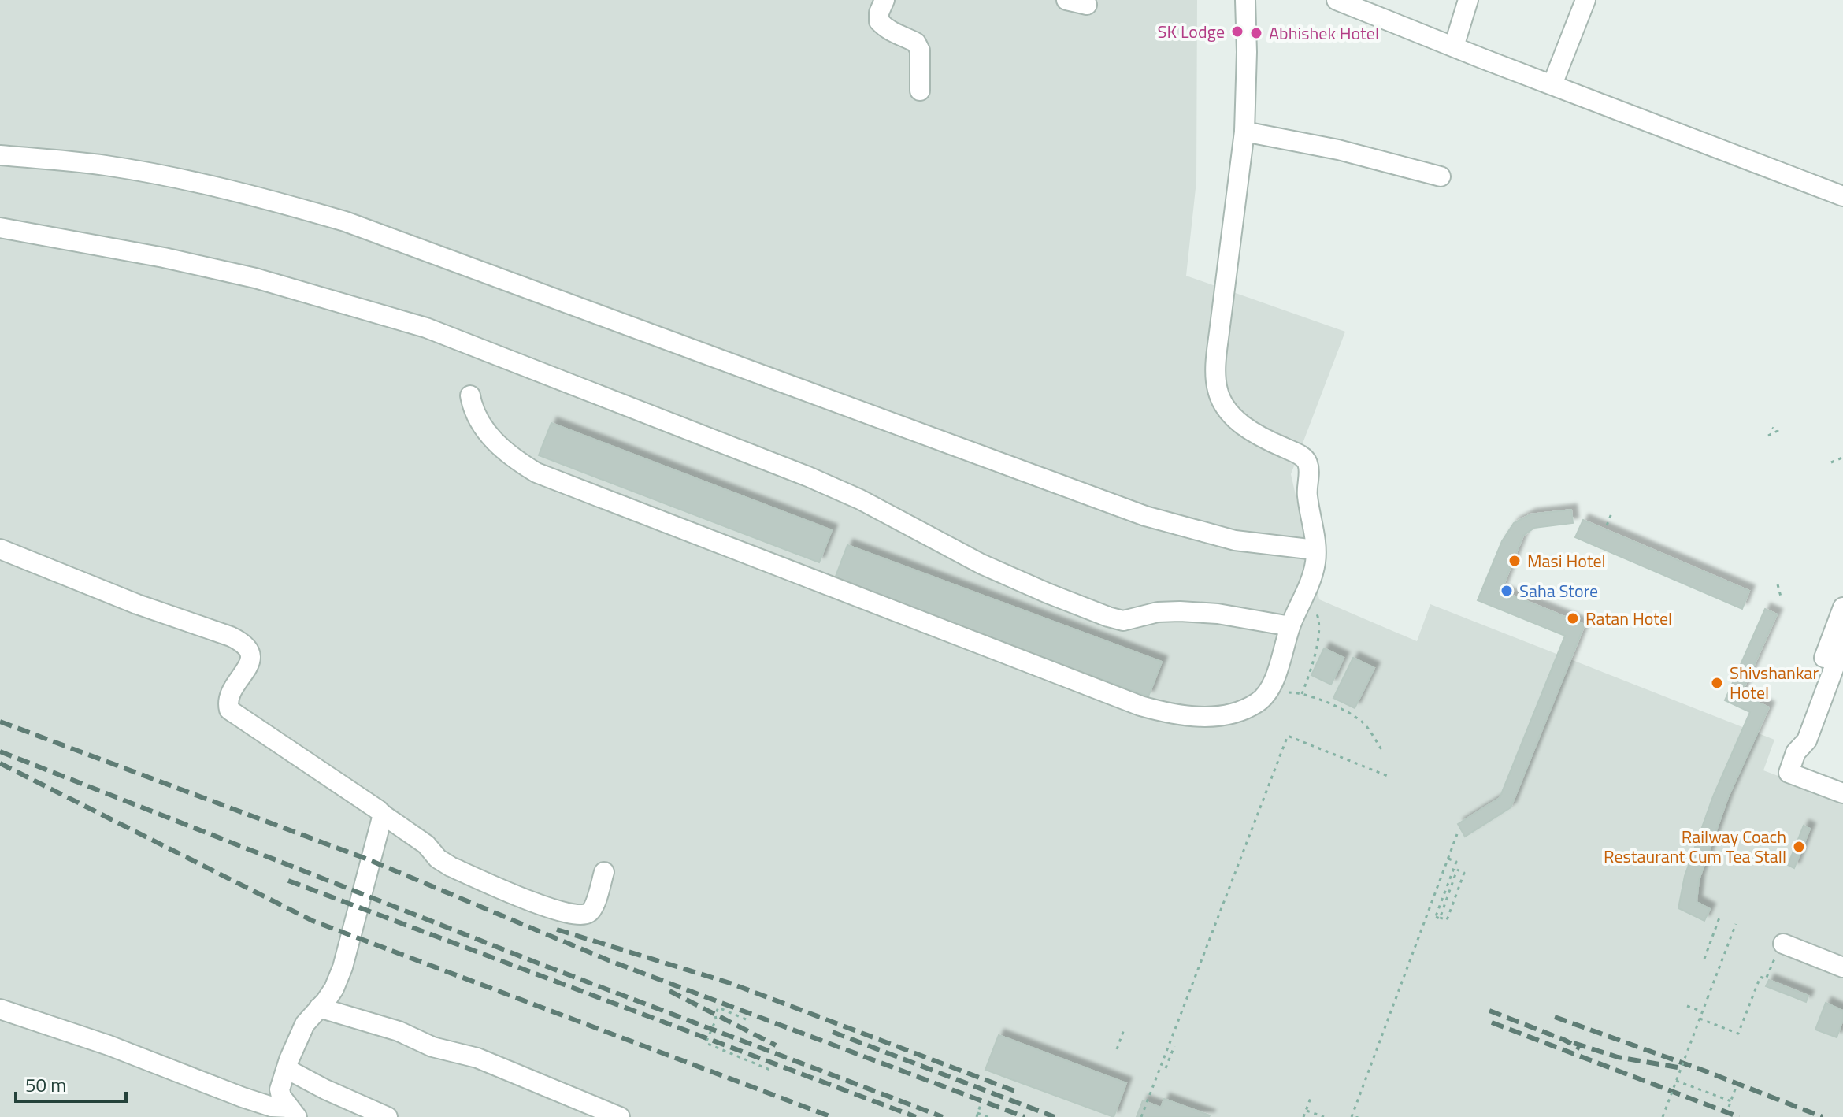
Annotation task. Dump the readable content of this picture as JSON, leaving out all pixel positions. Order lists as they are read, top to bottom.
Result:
{
  "places": [
    "SK Lodge",
    "Abhishek Hotel",
    "Masi Hotel",
    "Saha Store",
    "Ratan Hotel",
    "Shivshankar Hotel",
    "Railway Coach Restaurant Cum Tea Stall"
  ],
  "scale_bar": "50 m"
}
